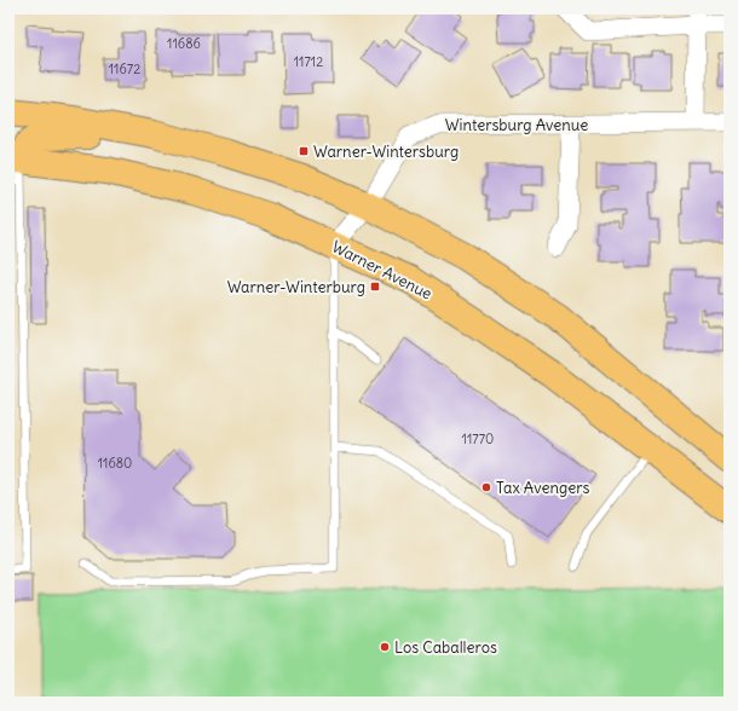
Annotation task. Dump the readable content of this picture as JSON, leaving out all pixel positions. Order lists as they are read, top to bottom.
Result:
{
  "streets": {
    "main road": ["Warner Avenue"],
    "street": ["Wintersburg Avenue"]
  },
  "crossings": [
    ["Wintersburg Avenue", "Warner Avenue"]
  ],
  "places": {
    "transit": ["Warner-Wintersburg", "Warner-Winterburg"],
    "other": ["Tax Avengers", "Los Caballeros"]
  },
  "house_numbers": [
    "11686",
    "11712",
    "11672",
    "11770",
    "11680"
  ]
}
